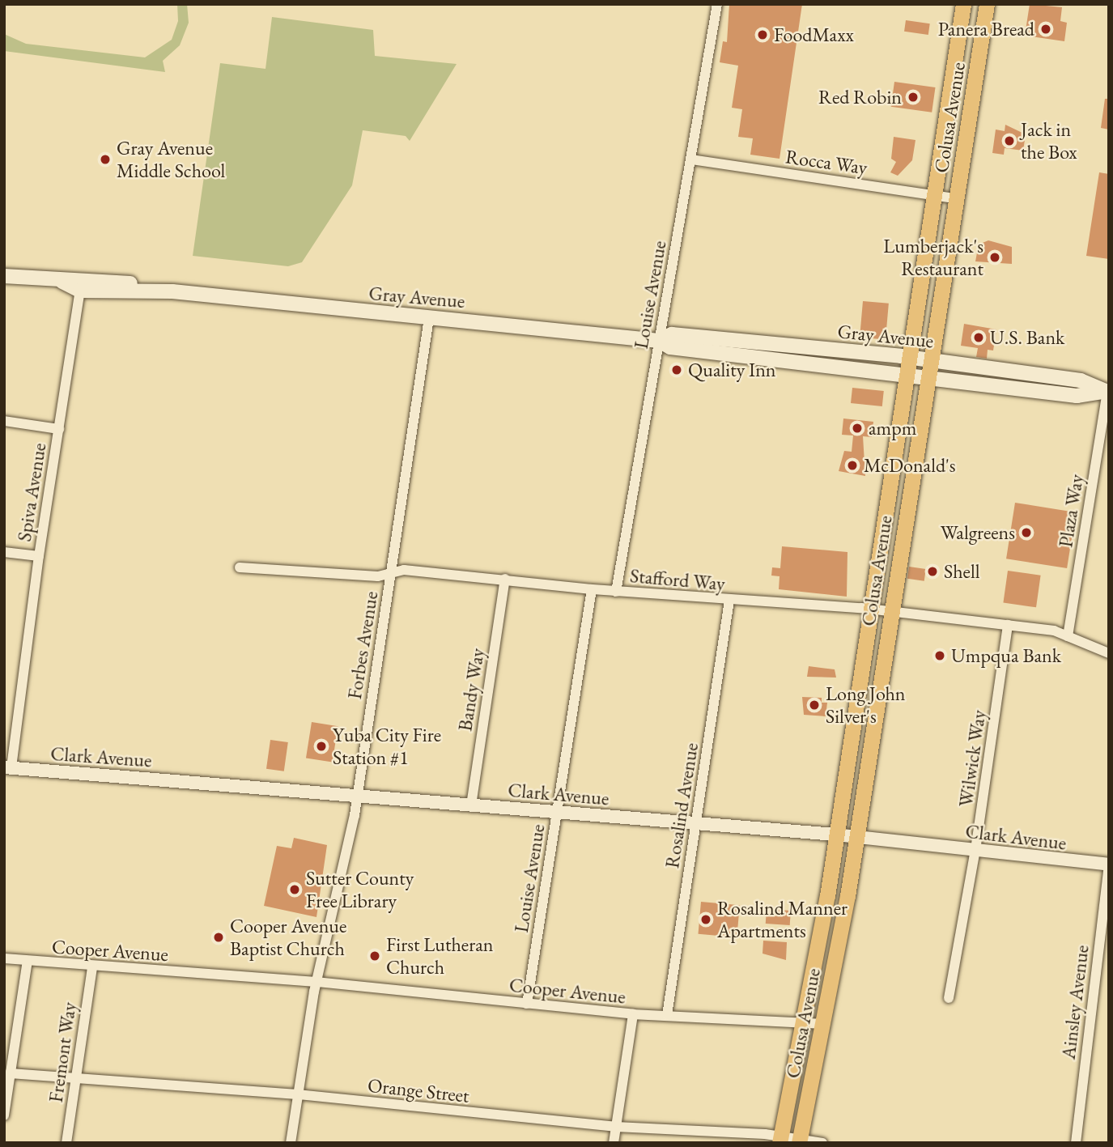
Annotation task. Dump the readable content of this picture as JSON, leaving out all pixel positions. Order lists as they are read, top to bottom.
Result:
{
  "streets": {
    "highway": ["Colusa Avenue"],
    "main road": ["Gray Avenue"],
    "street": [
      "Rocca Way",
      "Louise Avenue",
      "Spiva Avenue",
      "Plaza Way",
      "Stafford Way",
      "Forbes Avenue",
      "Bandy Way",
      "Clark Avenue",
      "Wilwick Way",
      "Rosalind Avenue",
      "Cooper Avenue",
      "Ainsley Avenue",
      "Fremont Way",
      "Orange Street"
    ]
  },
  "crossings": [
    ["Colusa Avenue", "Rocca Way"],
    ["Colusa Avenue", "Gray Avenue"],
    ["Colusa Avenue", "Stafford Way"],
    ["Colusa Avenue", "Clark Avenue"],
    ["Colusa Avenue", "Cooper Avenue"],
    ["Colusa Avenue", "Orange Street"],
    ["Rocca Way", "Louise Avenue"],
    ["Louise Avenue", "Gray Avenue"],
    ["Louise Avenue", "Stafford Way"],
    ["Louise Avenue", "Clark Avenue"],
    ["Louise Avenue", "Cooper Avenue"],
    ["Gray Avenue", "Spiva Avenue"],
    ["Gray Avenue", "Plaza Way"],
    ["Gray Avenue", "Forbes Avenue"],
    ["Spiva Avenue", "Clark Avenue"],
    ["Plaza Way", "Stafford Way"],
    ["Stafford Way", "Forbes Avenue"],
    ["Stafford Way", "Bandy Way"],
    ["Stafford Way", "Wilwick Way"],
    ["Stafford Way", "Rosalind Avenue"],
    ["Forbes Avenue", "Clark Avenue"],
    ["Forbes Avenue", "Cooper Avenue"],
    ["Forbes Avenue", "Orange Street"],
    ["Bandy Way", "Clark Avenue"],
    ["Clark Avenue", "Wilwick Way"],
    ["Clark Avenue", "Rosalind Avenue"],
    ["Clark Avenue", "Ainsley Avenue"],
    ["Rosalind Avenue", "Cooper Avenue"],
    ["Cooper Avenue", "Fremont Way"],
    ["Fremont Way", "Orange Street"]
  ],
  "places": [
    "Panera Bread",
    "FoodMaxx",
    "Red Robin",
    "Jack in the Box",
    "Gray Avenue Middle School",
    "Lumberjack's Restaurant",
    "U.S. Bank",
    "Quality Inn",
    "ampm",
    "McDonald's",
    "Walgreens",
    "Shell",
    "Umpqua Bank",
    "Long John Silver's",
    "Yuba City Fire Station #1",
    "Sutter County Free Library",
    "Rosalind Manner Apartments",
    "Cooper Avenue Baptist Church",
    "First Lutheran Church"
  ]
}
